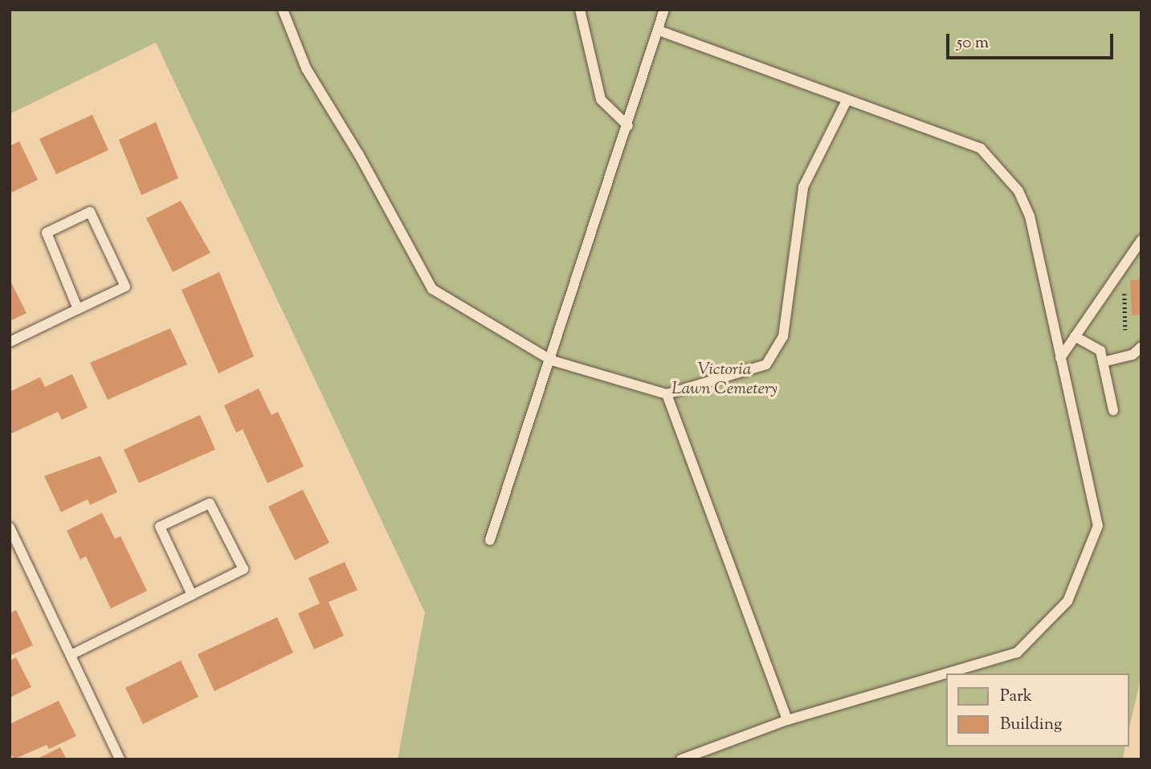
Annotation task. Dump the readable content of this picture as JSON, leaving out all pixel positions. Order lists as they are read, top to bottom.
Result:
{
  "parks": ["Victoria Lawn Cemetery"],
  "legend": ["Park", "Building"],
  "scale_bar": "50 m"
}
